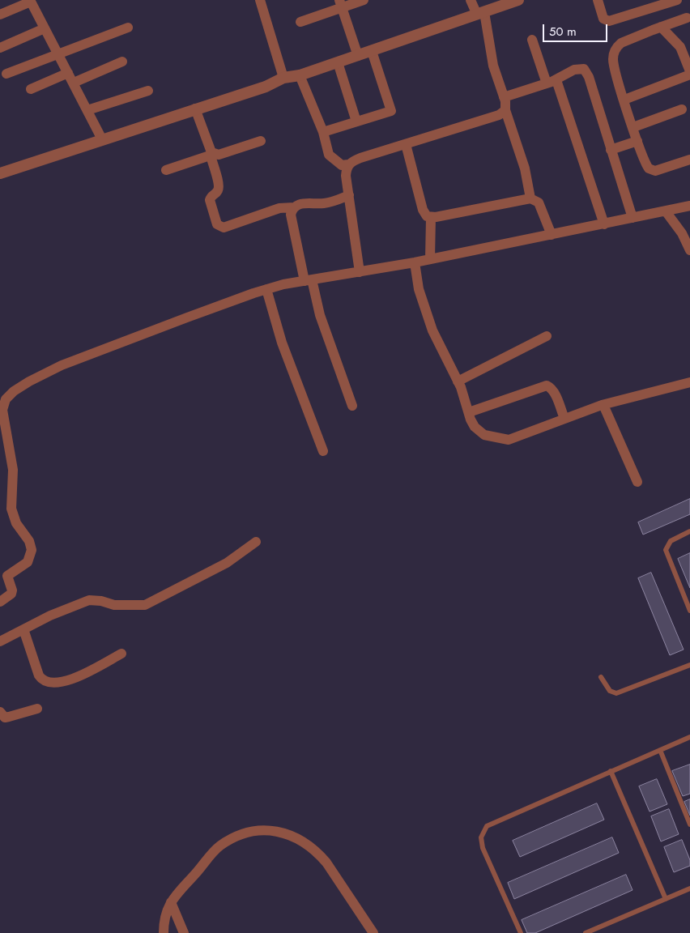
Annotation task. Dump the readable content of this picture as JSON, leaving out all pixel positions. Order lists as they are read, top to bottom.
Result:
{
  "scale_bar": "50 m"
}
